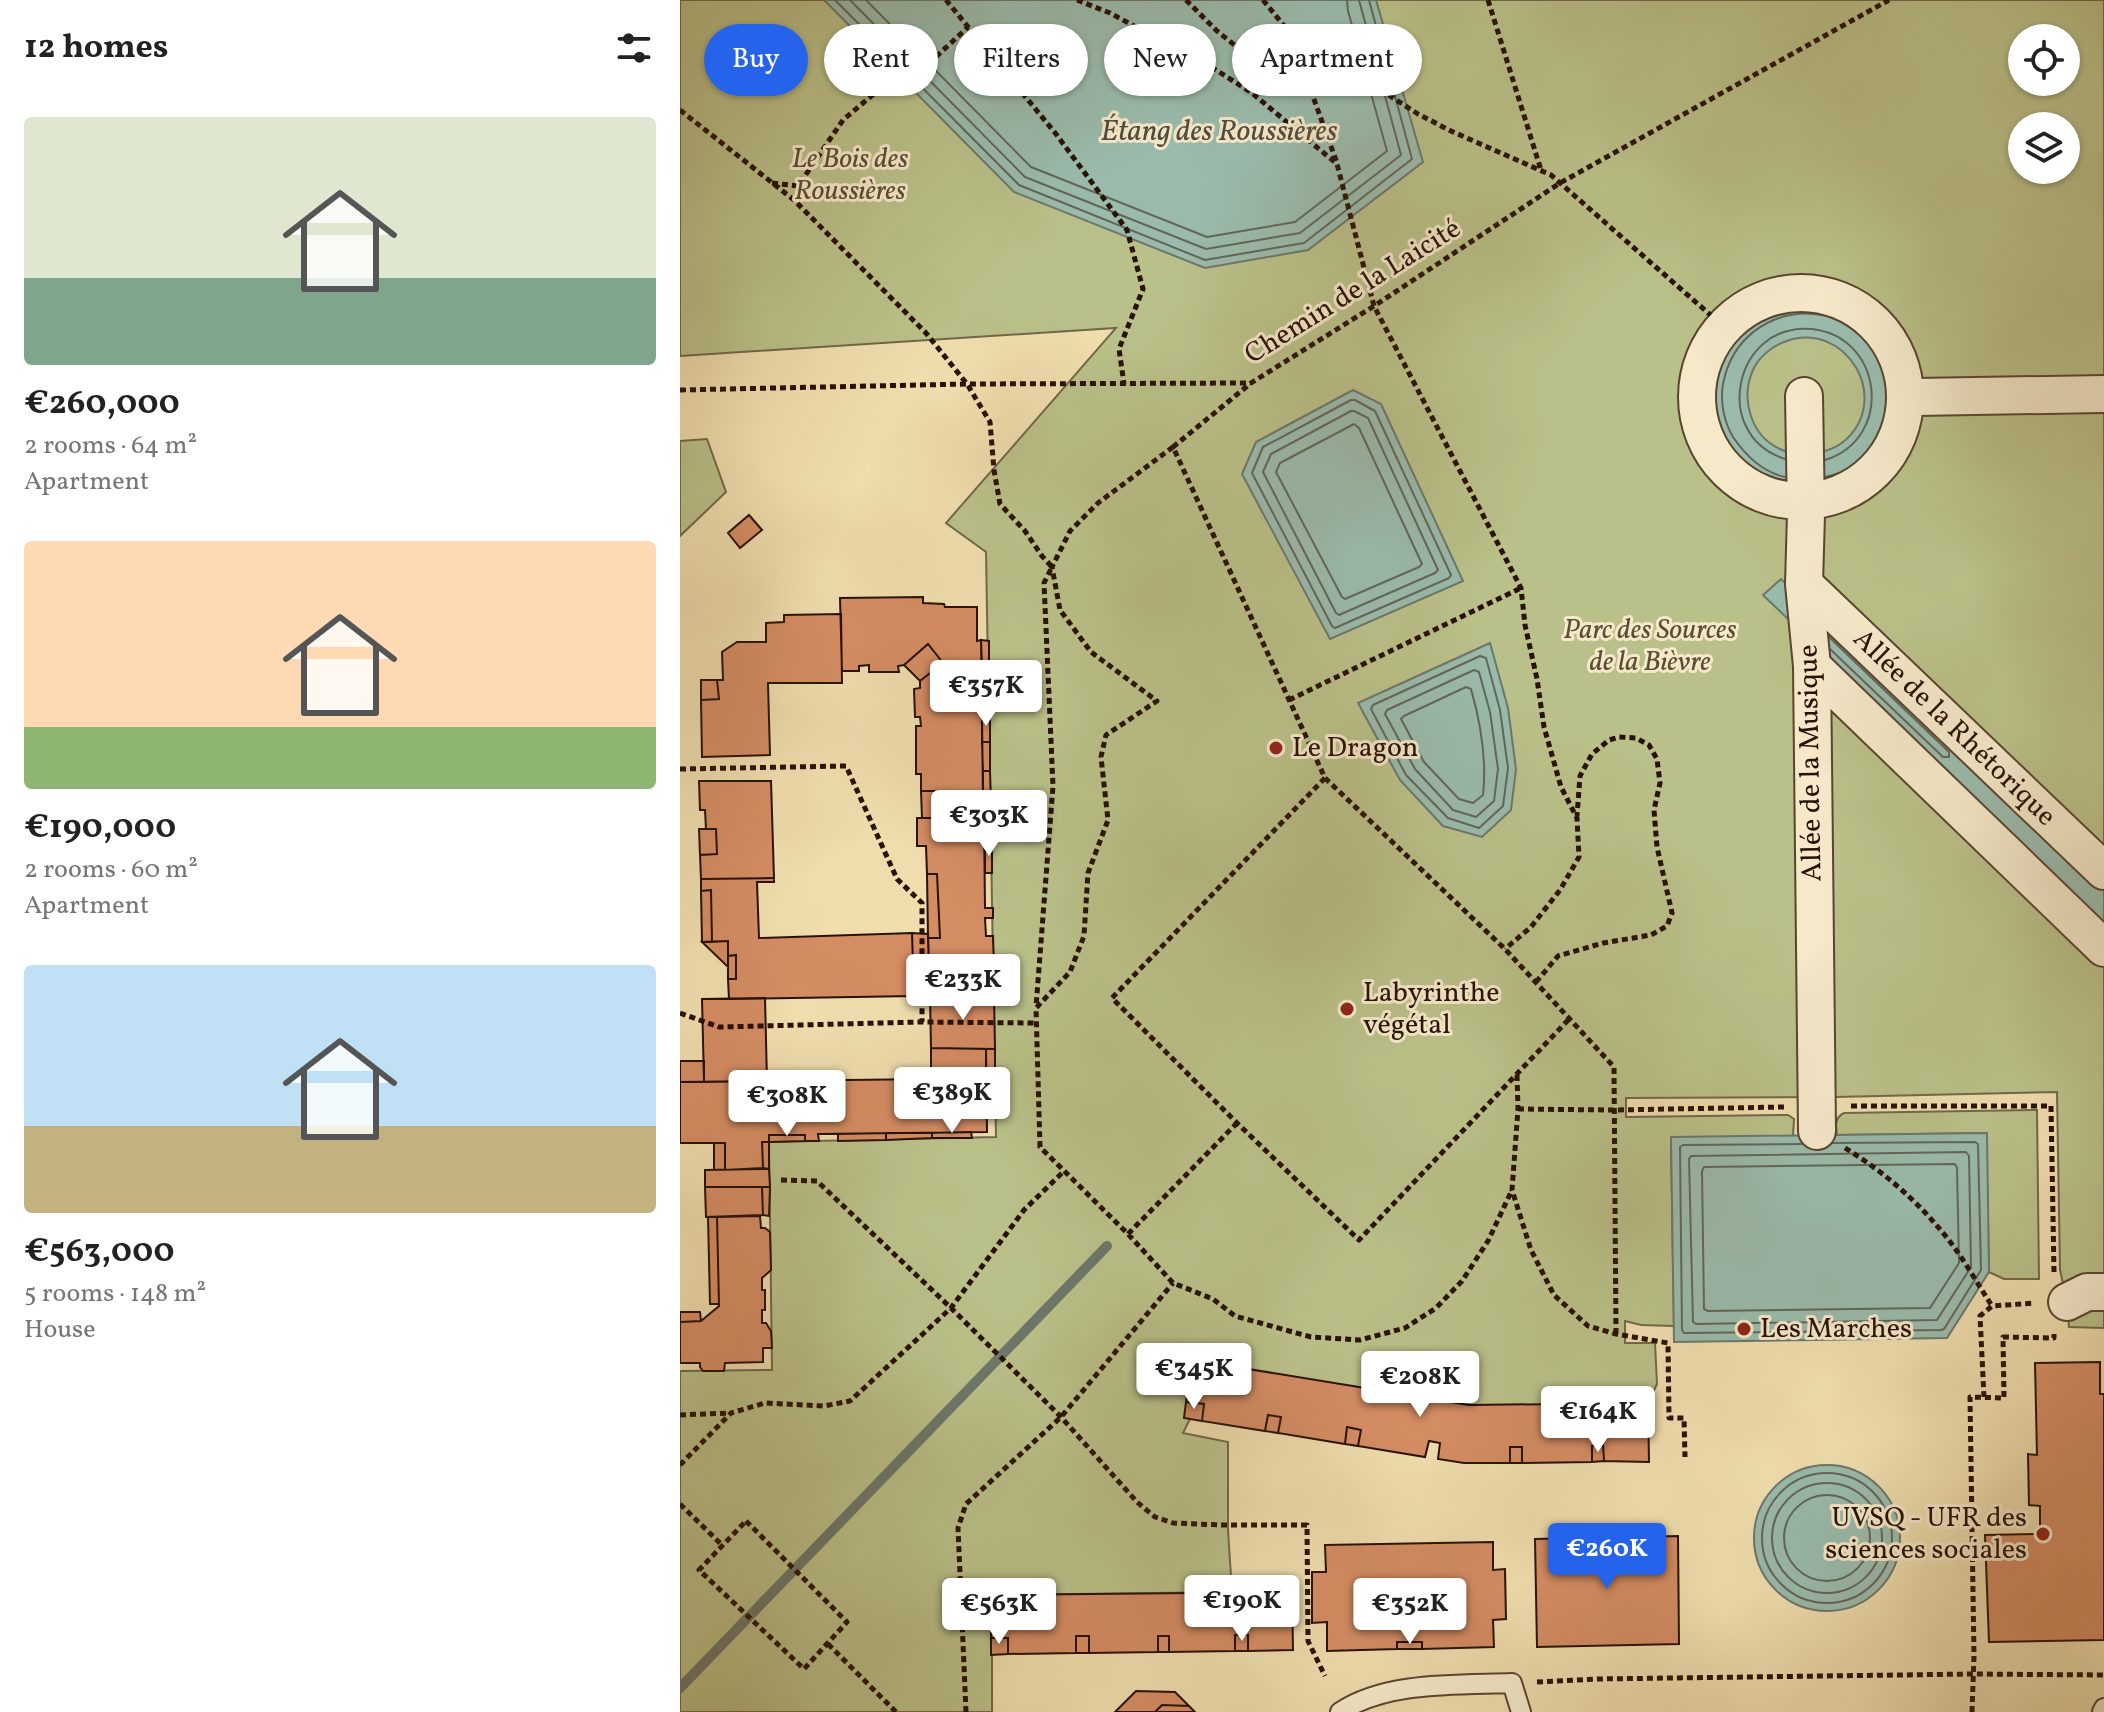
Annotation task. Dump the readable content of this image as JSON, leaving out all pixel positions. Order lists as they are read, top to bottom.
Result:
{
  "streets": {
    "street": ["Allée de la Rhétorique", "Allée de la Musique"],
    "path": ["Chemin de la Laicité"]
  },
  "crossings": [
    ["Allée de la Rhétorique", "Allée de la Musique"]
  ],
  "water": ["Étang des Roussières"],
  "parks": ["Le Bois des Roussières", "Parc des Sources de la Bièvre"],
  "places": [
    "Le Dragon",
    "Labyrinthe végétal",
    "Les Marches",
    "UVSQ - UFR des sciences sociales"
  ],
  "page": {
    "heading": "12 homes",
    "chip": [
      "Buy",
      "Rent",
      "Filters",
      "New",
      "Apartment"
    ],
    "list": [
      {
        "name": "€260,000",
        "note": "2 rooms · 64 m² · Apartment"
      },
      {
        "name": "€190,000",
        "note": "2 rooms · 60 m² · Apartment"
      },
      {
        "name": "€563,000",
        "note": "5 rooms · 148 m² · House"
      }
    ],
    "price": [
      "€357K",
      "€303K",
      "€233K",
      "€389K",
      "€308K",
      "€345K",
      "€208K",
      "€164K",
      "€260K",
      "€190K",
      "€563K",
      "€352K"
    ]
  }
}
